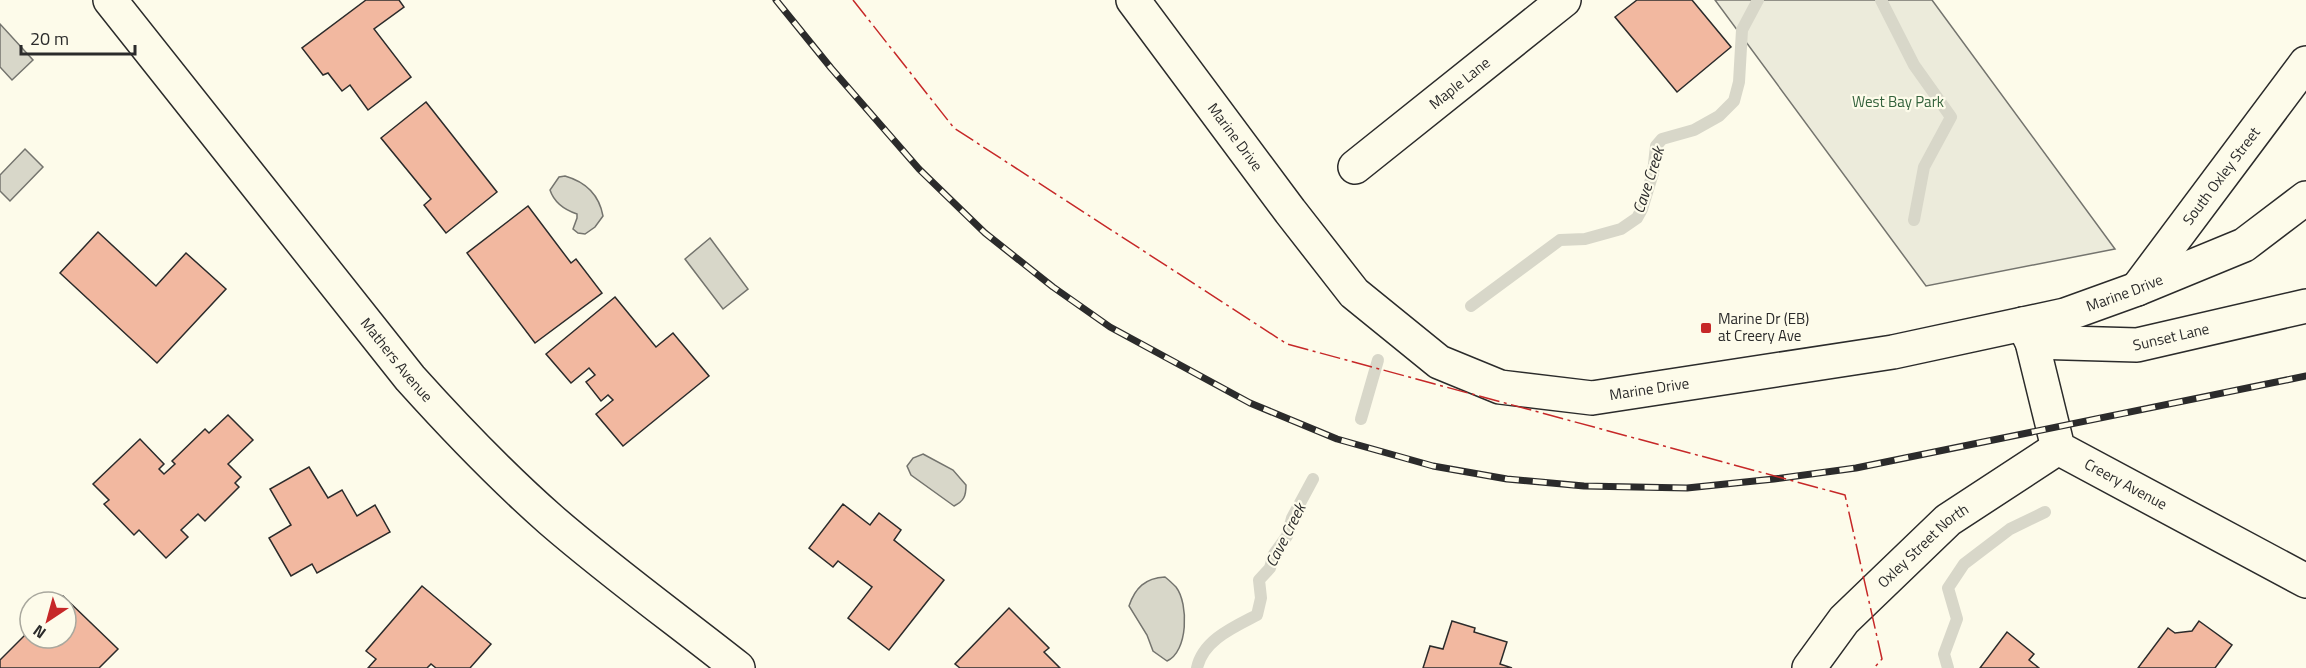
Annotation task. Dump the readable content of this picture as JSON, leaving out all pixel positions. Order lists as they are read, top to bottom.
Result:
{
  "streets": {
    "street": [
      "Maple Lane",
      "Marine Drive",
      "South Oxley Street",
      "Sunset Lane",
      "Mathers Avenue",
      "Creery Avenue",
      "Oxley Street North"
    ]
  },
  "crossings": [
    ["Marine Drive", "South Oxley Street"],
    ["Marine Drive", "Sunset Lane"],
    ["Creery Avenue", "Oxley Street North"]
  ],
  "water": ["Cave Creek"],
  "parks": ["West Bay Park"],
  "places": {
    "transit": ["Marine Dr (EB) at Creery Ave"]
  },
  "scale_bar": "20 m",
  "north": "bottom left"
}
